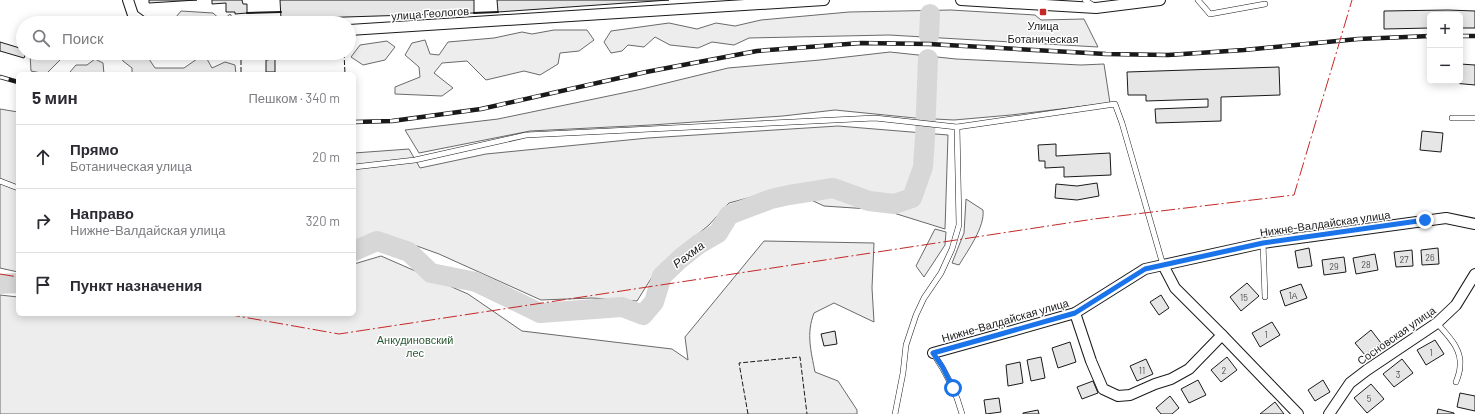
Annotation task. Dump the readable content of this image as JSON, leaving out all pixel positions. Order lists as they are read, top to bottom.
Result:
{
  "streets": {
    "street": ["улица Геологов", "Нижне-Валдайская улица", "Сосновская улица"]
  },
  "water": ["Рахма"],
  "parks": ["Анкудиновский лес"],
  "places": {
    "transit": ["Улица Ботаническая"]
  },
  "house_numbers": [
    "26",
    "27",
    "28",
    "29",
    "1А",
    "15",
    "1",
    "1",
    "11",
    "2",
    "3",
    "5"
  ],
  "page": {
    "map_buttons": ["+", "−"],
    "search": "Поиск",
    "heading": ["5 мин", "Пешком · 340 m"],
    "list": [
      ["Прямо", "Ботаническая улица", "20 m"],
      ["Направо", "Нижне-Валдайская улица", "320 m"],
      "Пункт назначения"
    ]
  }
}
